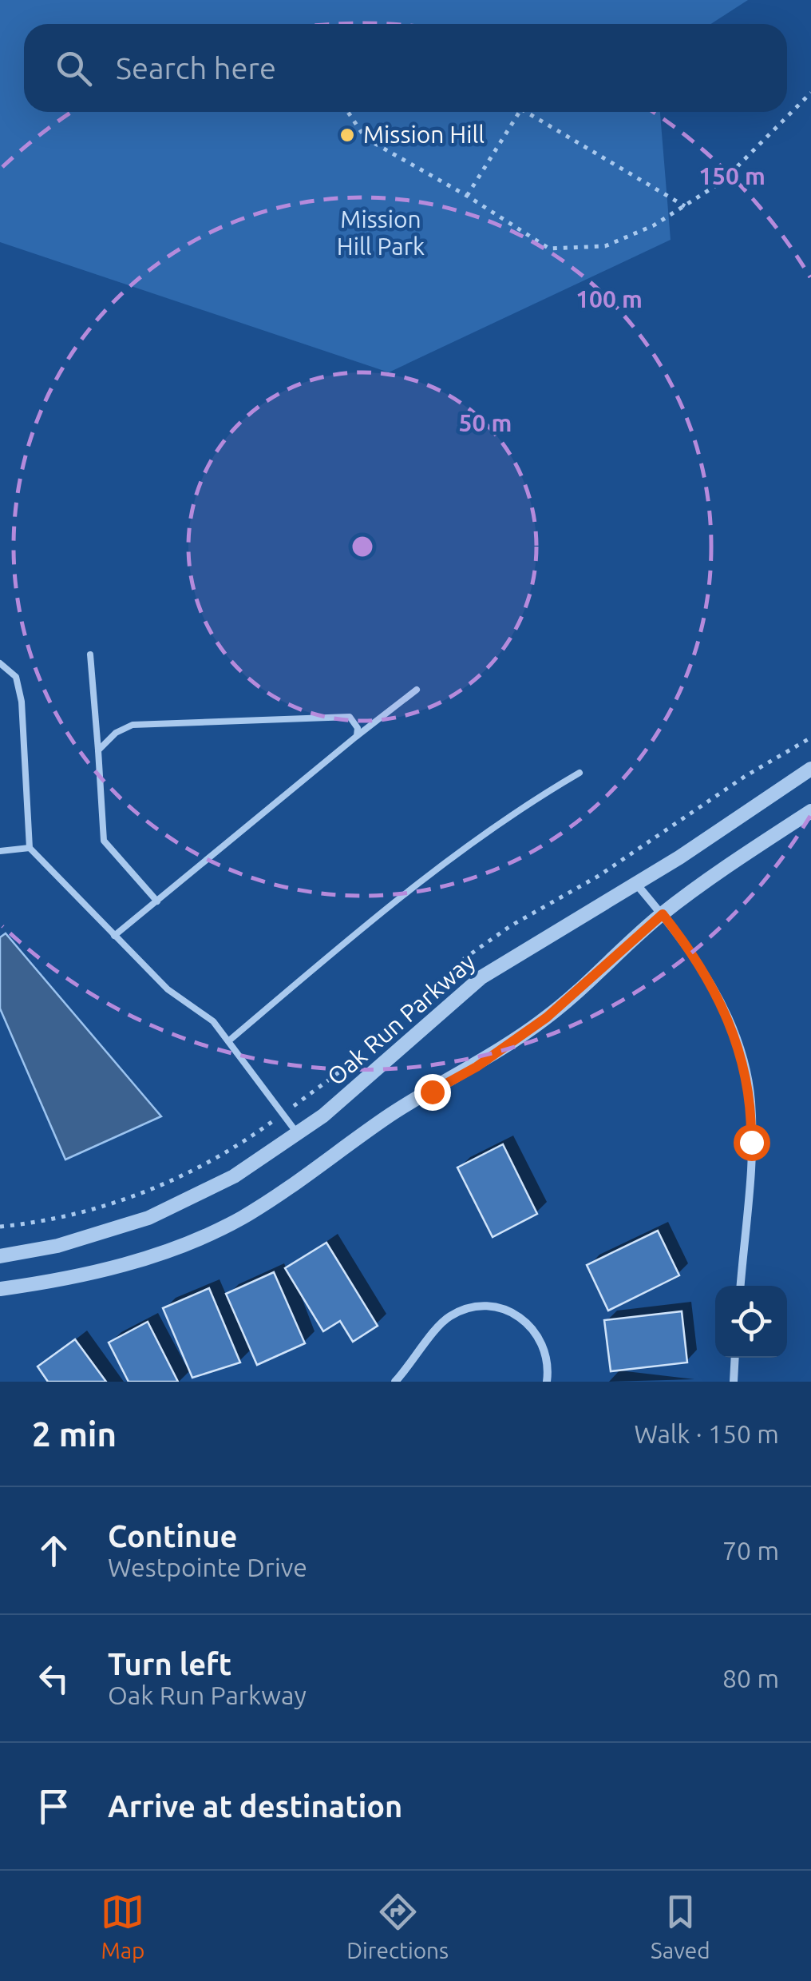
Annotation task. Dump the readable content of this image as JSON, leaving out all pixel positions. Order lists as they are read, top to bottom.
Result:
{
  "streets": {
    "street": ["Oak Run Parkway"]
  },
  "parks": ["Mission Hill Park"],
  "places": ["Mission Hill"],
  "page": {
    "search": "Search here",
    "heading": ["2 min", "Walk · 150 m"],
    "list": [
      ["Continue", "Westpointe Drive", "70 m"],
      ["Turn left", "Oak Run Parkway", "80 m"],
      "Arrive at destination"
    ],
    "nav": ["Map", "Directions", "Saved"]
  },
  "rings": ["150 m", "100 m", "50 m"]
}
